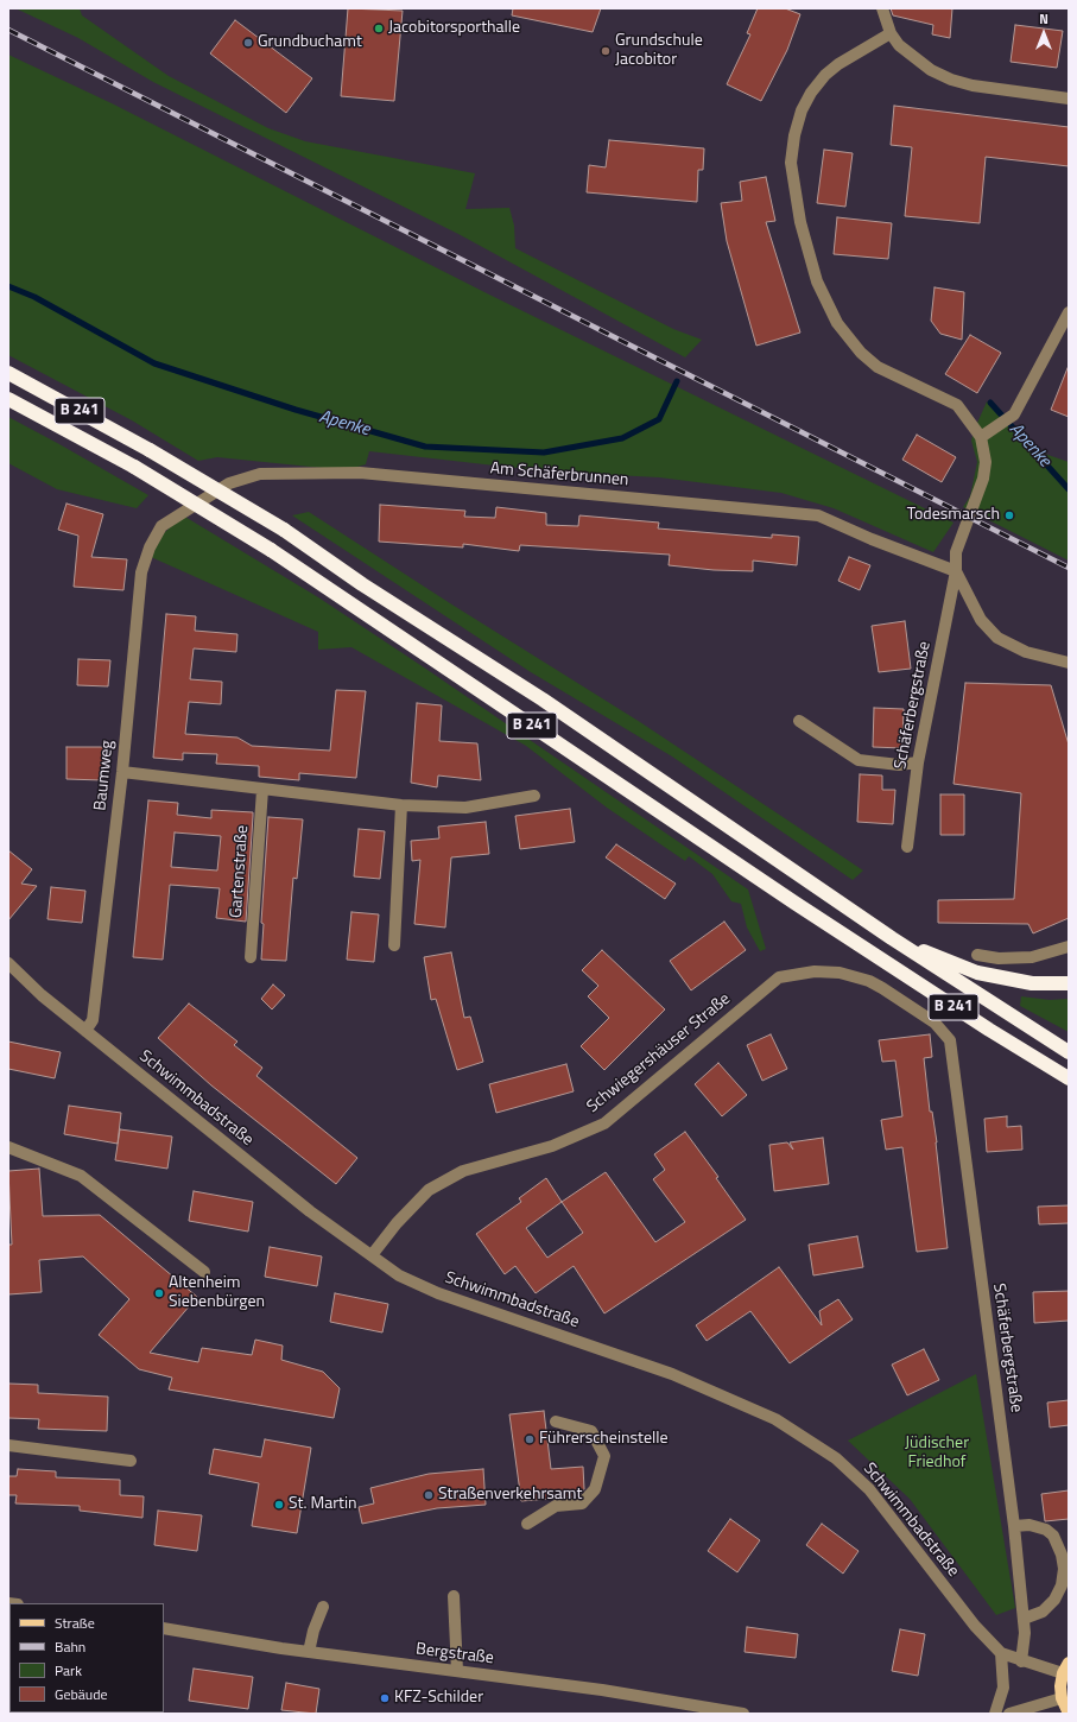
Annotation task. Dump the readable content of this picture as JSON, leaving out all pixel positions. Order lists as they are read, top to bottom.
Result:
{
  "streets": {
    "highway": ["B 241"],
    "street": [
      "Am Schäferbrunnen",
      "Schäferbergstraße",
      "Baumweg",
      "Gartenstraße",
      "Schwiegershäuser Straße",
      "Schwimmbadstraße",
      "Bergstraße"
    ]
  },
  "crossings": [
    ["Am Schäferbrunnen", "Schäferbergstraße"],
    ["Am Schäferbrunnen", "Baumweg"],
    ["Schäferbergstraße", "Schwiegershäuser Straße"],
    ["Schäferbergstraße", "Schwimmbadstraße"],
    ["Baumweg", "Schwimmbadstraße"],
    ["Schwiegershäuser Straße", "Schwimmbadstraße"]
  ],
  "water": ["Apenke"],
  "parks": ["Jüdischer Friedhof"],
  "places": [
    "Jacobitorsporthalle",
    "Grundbuchamt",
    "Grundschule Jacobitor",
    "Todesmarsch",
    "Altenheim Siebenbürgen",
    "Führerscheinstelle",
    "Straßenverkehrsamt",
    "St. Martin",
    "KFZ-Schilder"
  ],
  "legend": [
    "Straße",
    "Bahn",
    "Park",
    "Gebäude"
  ],
  "north": "top"
}
